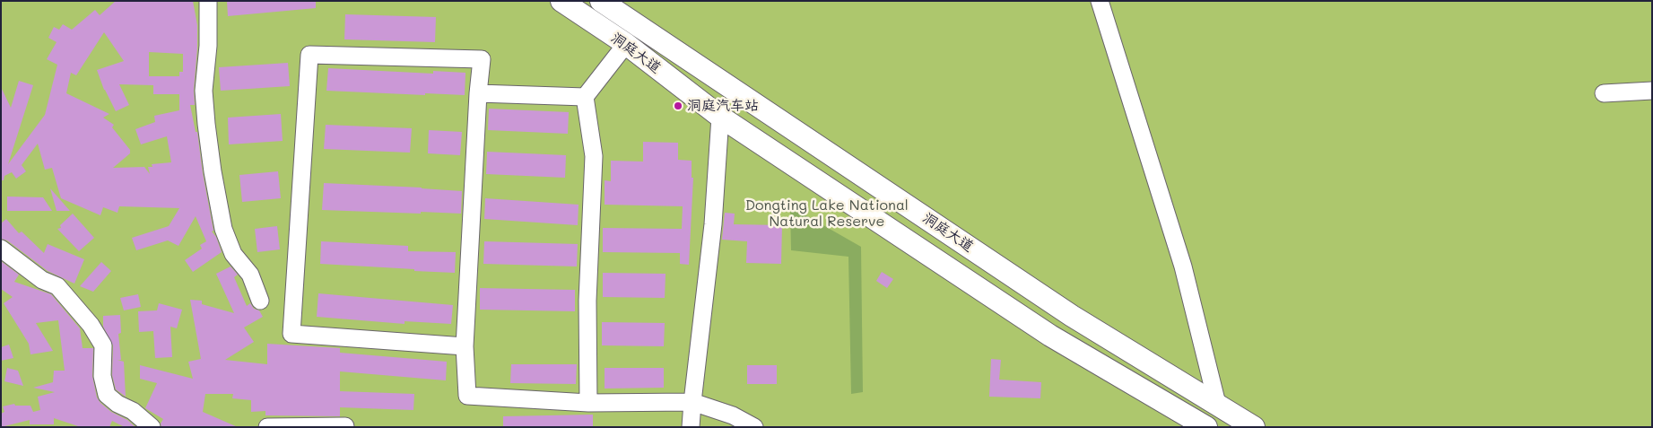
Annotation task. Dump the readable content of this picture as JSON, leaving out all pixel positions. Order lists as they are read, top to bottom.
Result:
{
  "streets": {
    "main road": ["洞庭大道"]
  },
  "parks": ["Dongting Lake National Natural Reserve"],
  "places": ["洞庭汽车站"]
}
